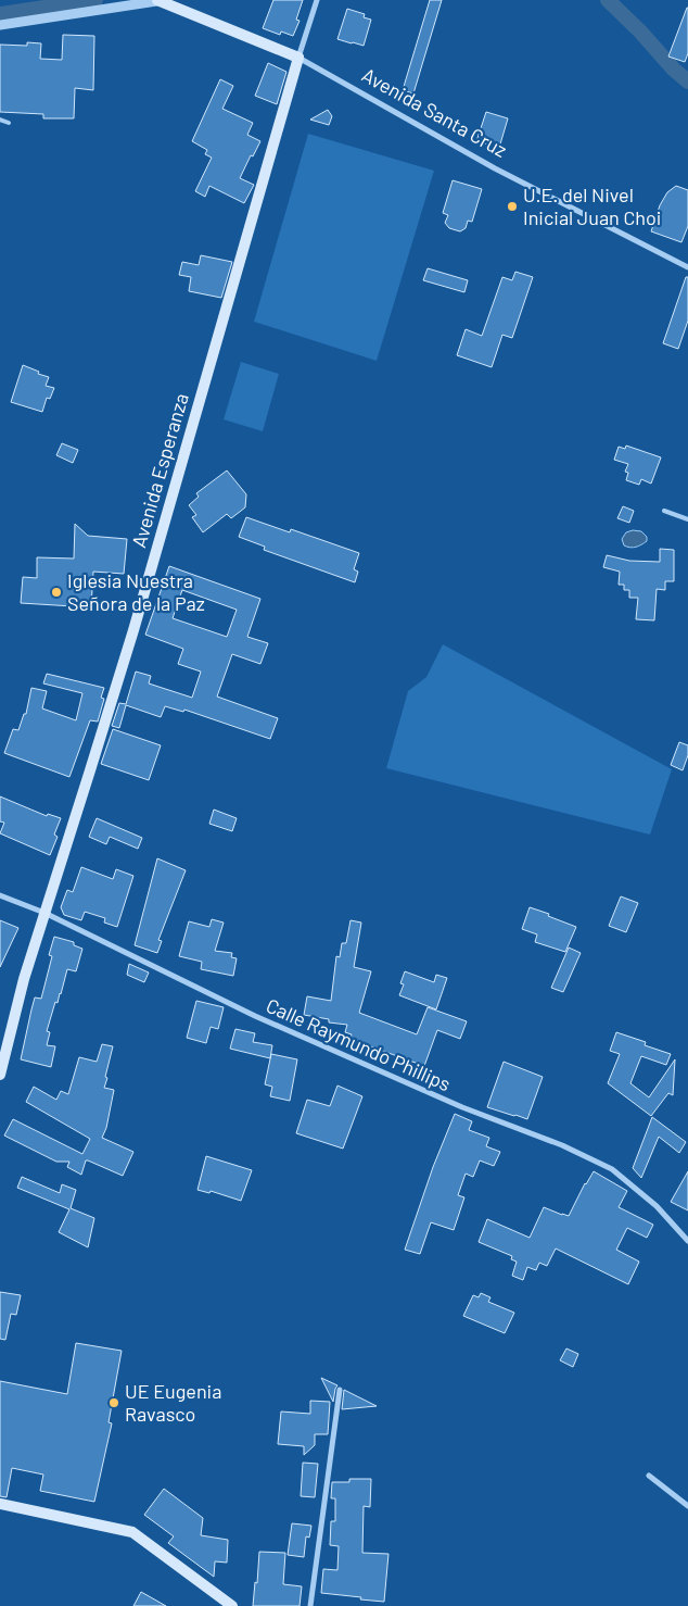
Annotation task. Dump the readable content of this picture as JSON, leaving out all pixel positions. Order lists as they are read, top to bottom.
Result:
{
  "streets": {
    "main road": ["Avenida Santa Cruz", "Avenida Esperanza"],
    "street": ["Calle Raymundo Phillips"]
  },
  "crossings": [
    ["Avenida Santa Cruz", "Avenida Esperanza"],
    ["Avenida Esperanza", "Calle Raymundo Phillips"]
  ],
  "places": ["U.E. del Nivel Inicial Juan Choi", "Iglesia Nuestra Señora de la Paz", "UE Eugenia Ravasco"]
}
